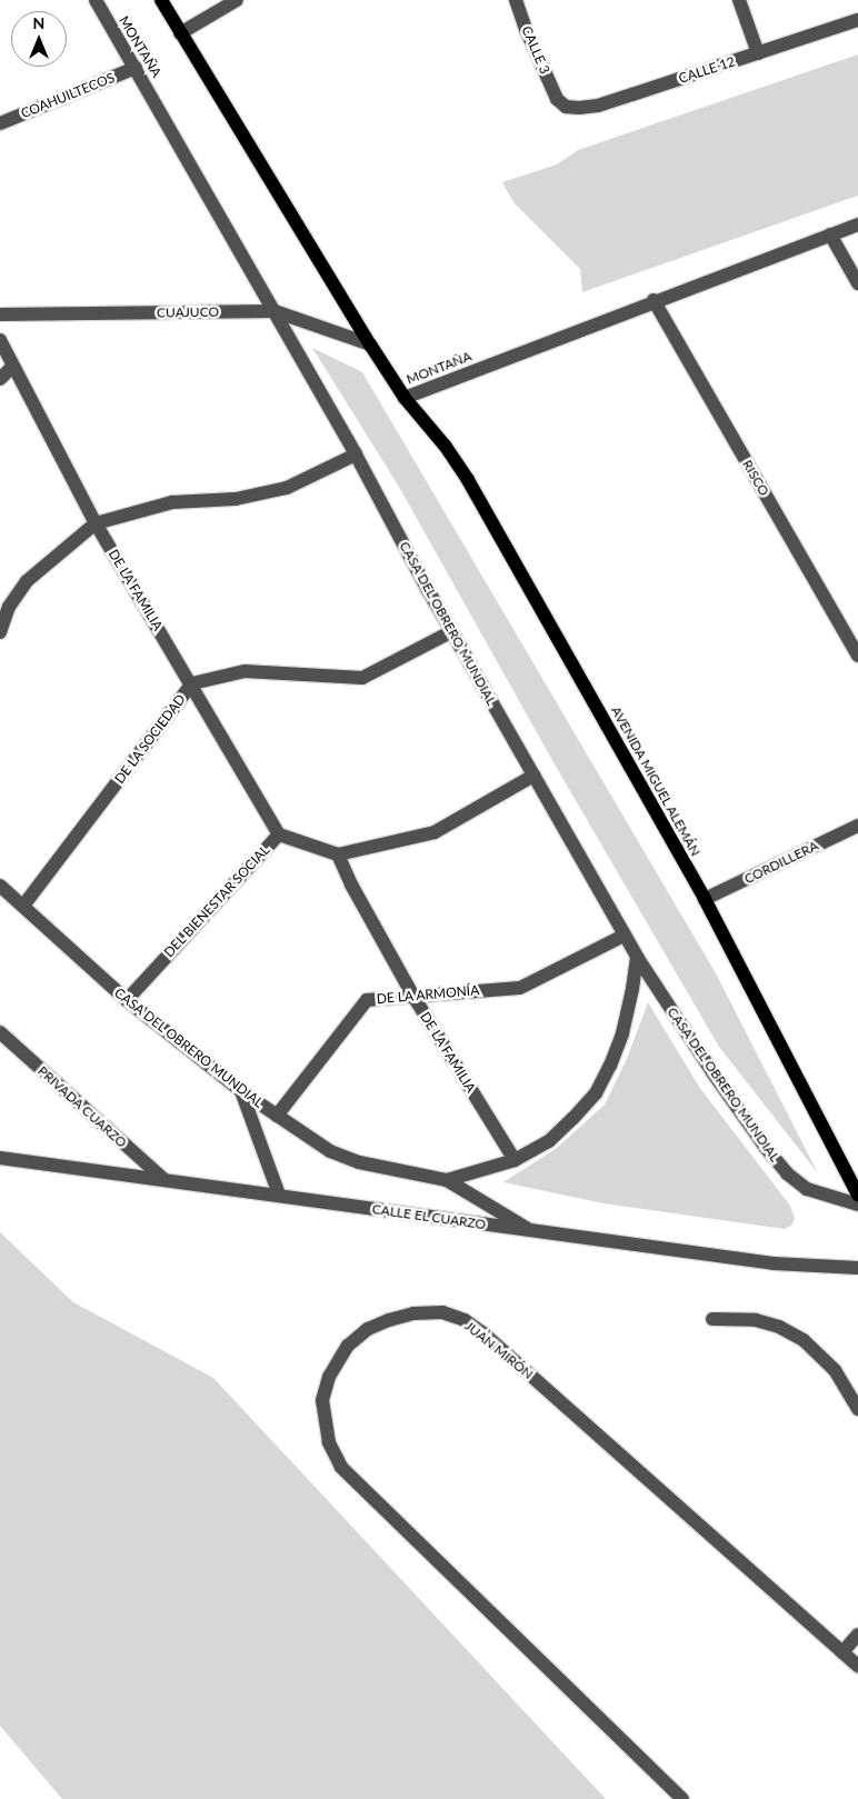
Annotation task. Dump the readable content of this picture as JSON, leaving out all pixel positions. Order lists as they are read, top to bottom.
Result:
{
  "streets": {
    "main road": ["MONTAÑA", "AVENIDA MIGUEL ALEMÁN"],
    "street": [
      "CALLE 3",
      "CALLE 12",
      "COAHUILTECOS",
      "CUAJUCO",
      "RISCO",
      "DE LA FAMILIA",
      "CASA DEL OBRERO MUNDIAL",
      "DE LA SOCIEDAD",
      "CORDILLERA",
      "DEL BIENESTAR SOCIAL",
      "DE LA ARMONÍA",
      "PRIVADA CUARZO",
      "CALLE EL CUARZO",
      "JUAN MIRÓN"
    ]
  },
  "crossings": [
    ["MONTAÑA", "COAHUILTECOS"],
    ["MONTAÑA", "CUAJUCO"],
    ["MONTAÑA", "RISCO"],
    ["MONTAÑA", "CASA DEL OBRERO MUNDIAL"],
    ["MONTAÑA", "AVENIDA MIGUEL ALEMÁN"],
    ["CALLE 3", "CALLE 12"],
    ["CUAJUCO", "CASA DEL OBRERO MUNDIAL"],
    ["DE LA FAMILIA", "CASA DEL OBRERO MUNDIAL"],
    ["DE LA FAMILIA", "DE LA SOCIEDAD"],
    ["DE LA FAMILIA", "DEL BIENESTAR SOCIAL"],
    ["DE LA FAMILIA", "DE LA ARMONÍA"],
    ["CASA DEL OBRERO MUNDIAL", "DE LA SOCIEDAD"],
    ["CASA DEL OBRERO MUNDIAL", "DEL BIENESTAR SOCIAL"],
    ["CASA DEL OBRERO MUNDIAL", "DE LA ARMONÍA"],
    ["AVENIDA MIGUEL ALEMÁN", "CORDILLERA"],
    ["PRIVADA CUARZO", "CALLE EL CUARZO"]
  ],
  "north": "top"
}
